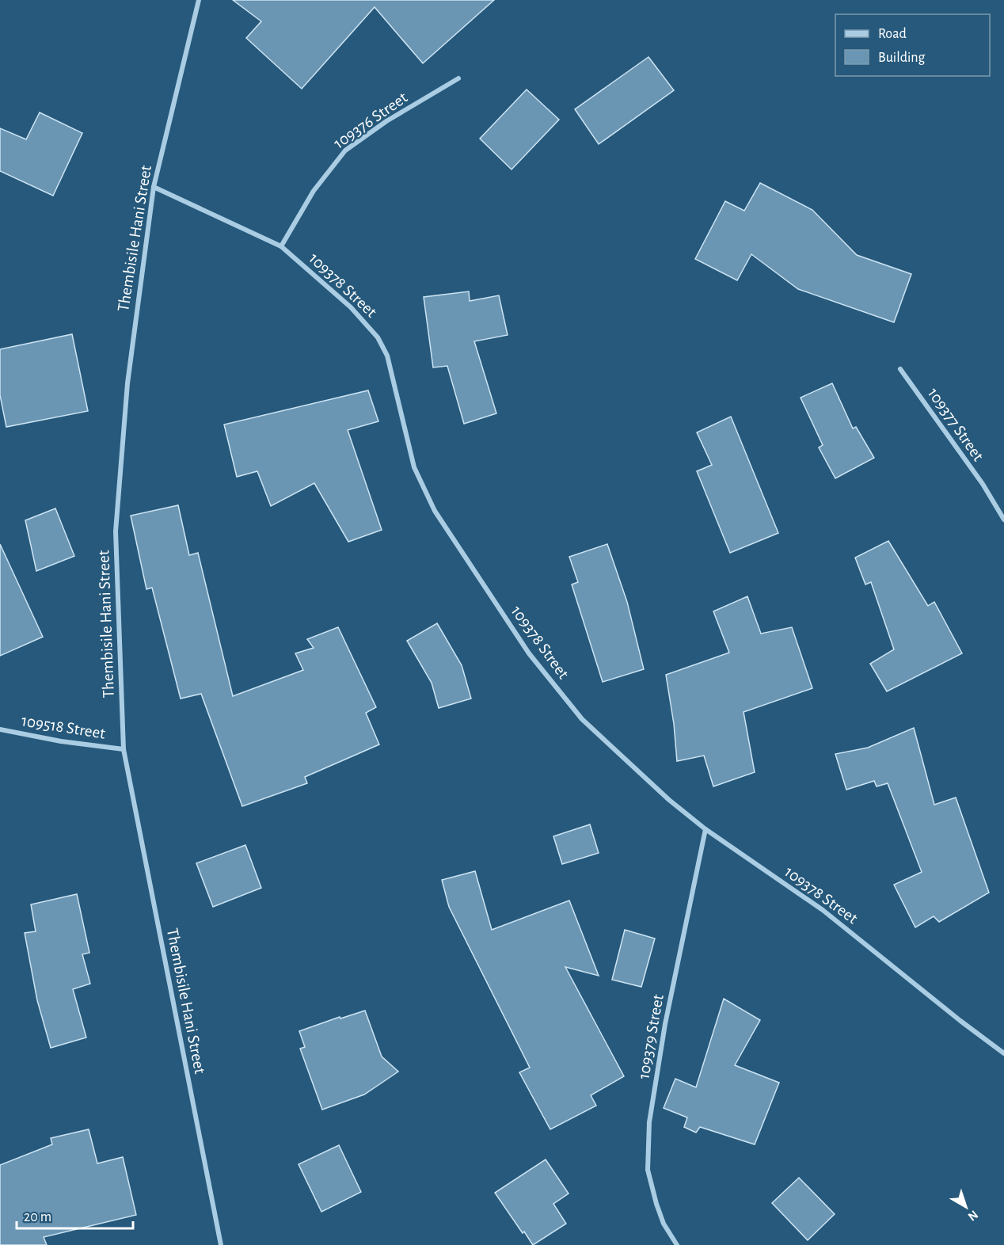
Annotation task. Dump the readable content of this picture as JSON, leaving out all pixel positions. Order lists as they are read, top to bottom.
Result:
{
  "streets": {
    "street": [
      "109376 Street",
      "Thembisile Hani Street",
      "109378 Street",
      "109377 Street",
      "109518 Street",
      "109379 Street"
    ]
  },
  "crossings": [
    ["109376 Street", "109378 Street"],
    ["Thembisile Hani Street", "109378 Street"],
    ["Thembisile Hani Street", "109518 Street"],
    ["109378 Street", "109379 Street"]
  ],
  "legend": ["Road", "Building"],
  "scale_bar": "20 m",
  "north": "bottom right"
}
